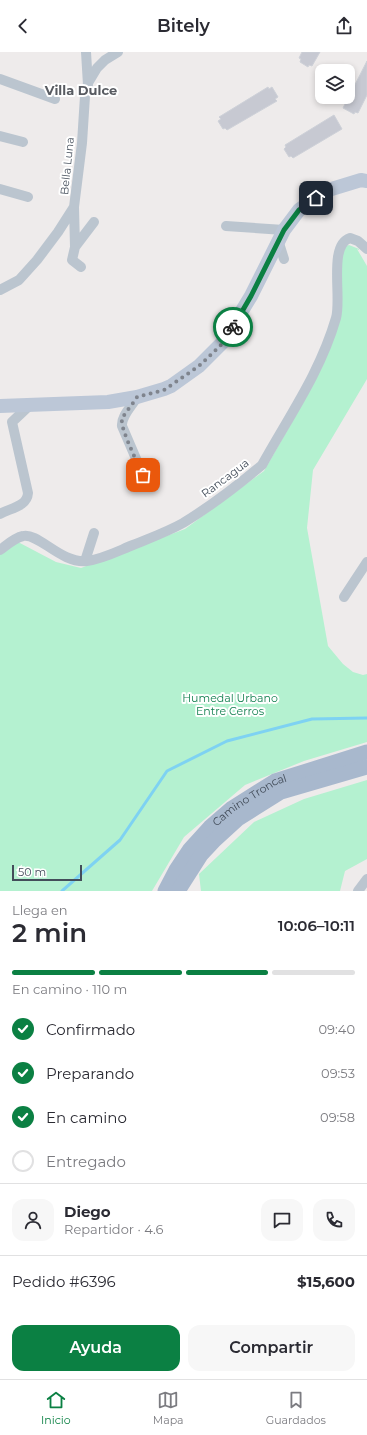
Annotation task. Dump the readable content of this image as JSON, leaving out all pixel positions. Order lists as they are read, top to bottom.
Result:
{
  "streets": {
    "main road": ["Camino Troncal"],
    "street": ["Bella Luna", "Rancagua"]
  },
  "districts": ["Villa Dulce"],
  "parks": ["Humedal Urbano Entre Cerros"],
  "scale_bar": "50 m",
  "page": {
    "header": "Bitely",
    "scale": "50 m",
    "heading": ["2 min", "Llega en", "10:06–10:11"],
    "panel": [
      "Diego",
      "Repartidor · 4.6",
      "Pedido #6396",
      "$15,600"
    ],
    "bar": "En camino · 110 m",
    "list": [
      ["Confirmado", "09:40"],
      ["Preparando", "09:53"],
      ["En camino", "09:58"],
      "Entregado"
    ],
    "buttons": ["Ayuda", "Compartir"],
    "tabs": ["Inicio", "Mapa", "Guardados"]
  }
}
